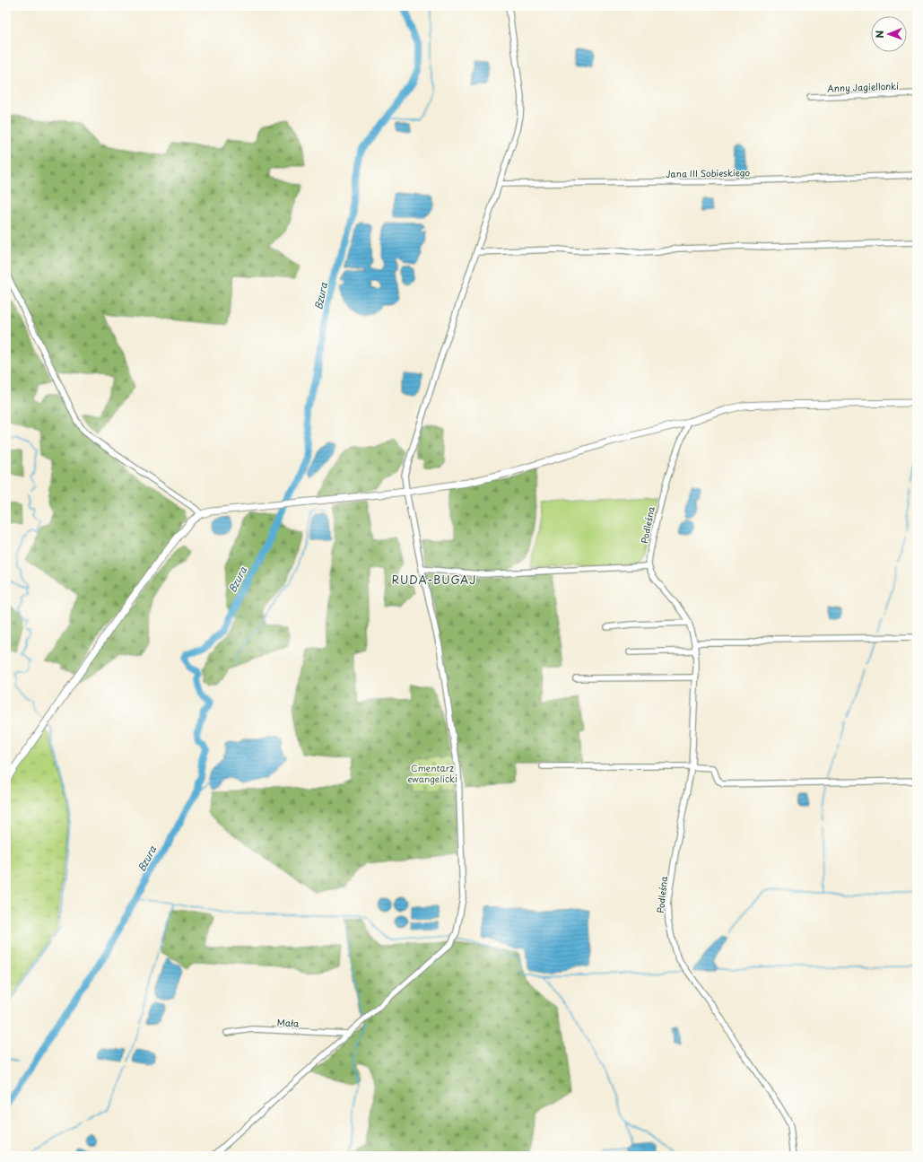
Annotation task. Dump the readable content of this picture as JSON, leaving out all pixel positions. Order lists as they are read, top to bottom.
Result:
{
  "streets": {
    "street": [
      "Anny Jagiellonki",
      "Jana III Sobieskiego",
      "Podleśna",
      "Mała"
    ]
  },
  "districts": ["RUDA-BUGAJ"],
  "water": ["Bzura"],
  "parks": ["Cmentarz ewangelicki"],
  "north": "left"
}
